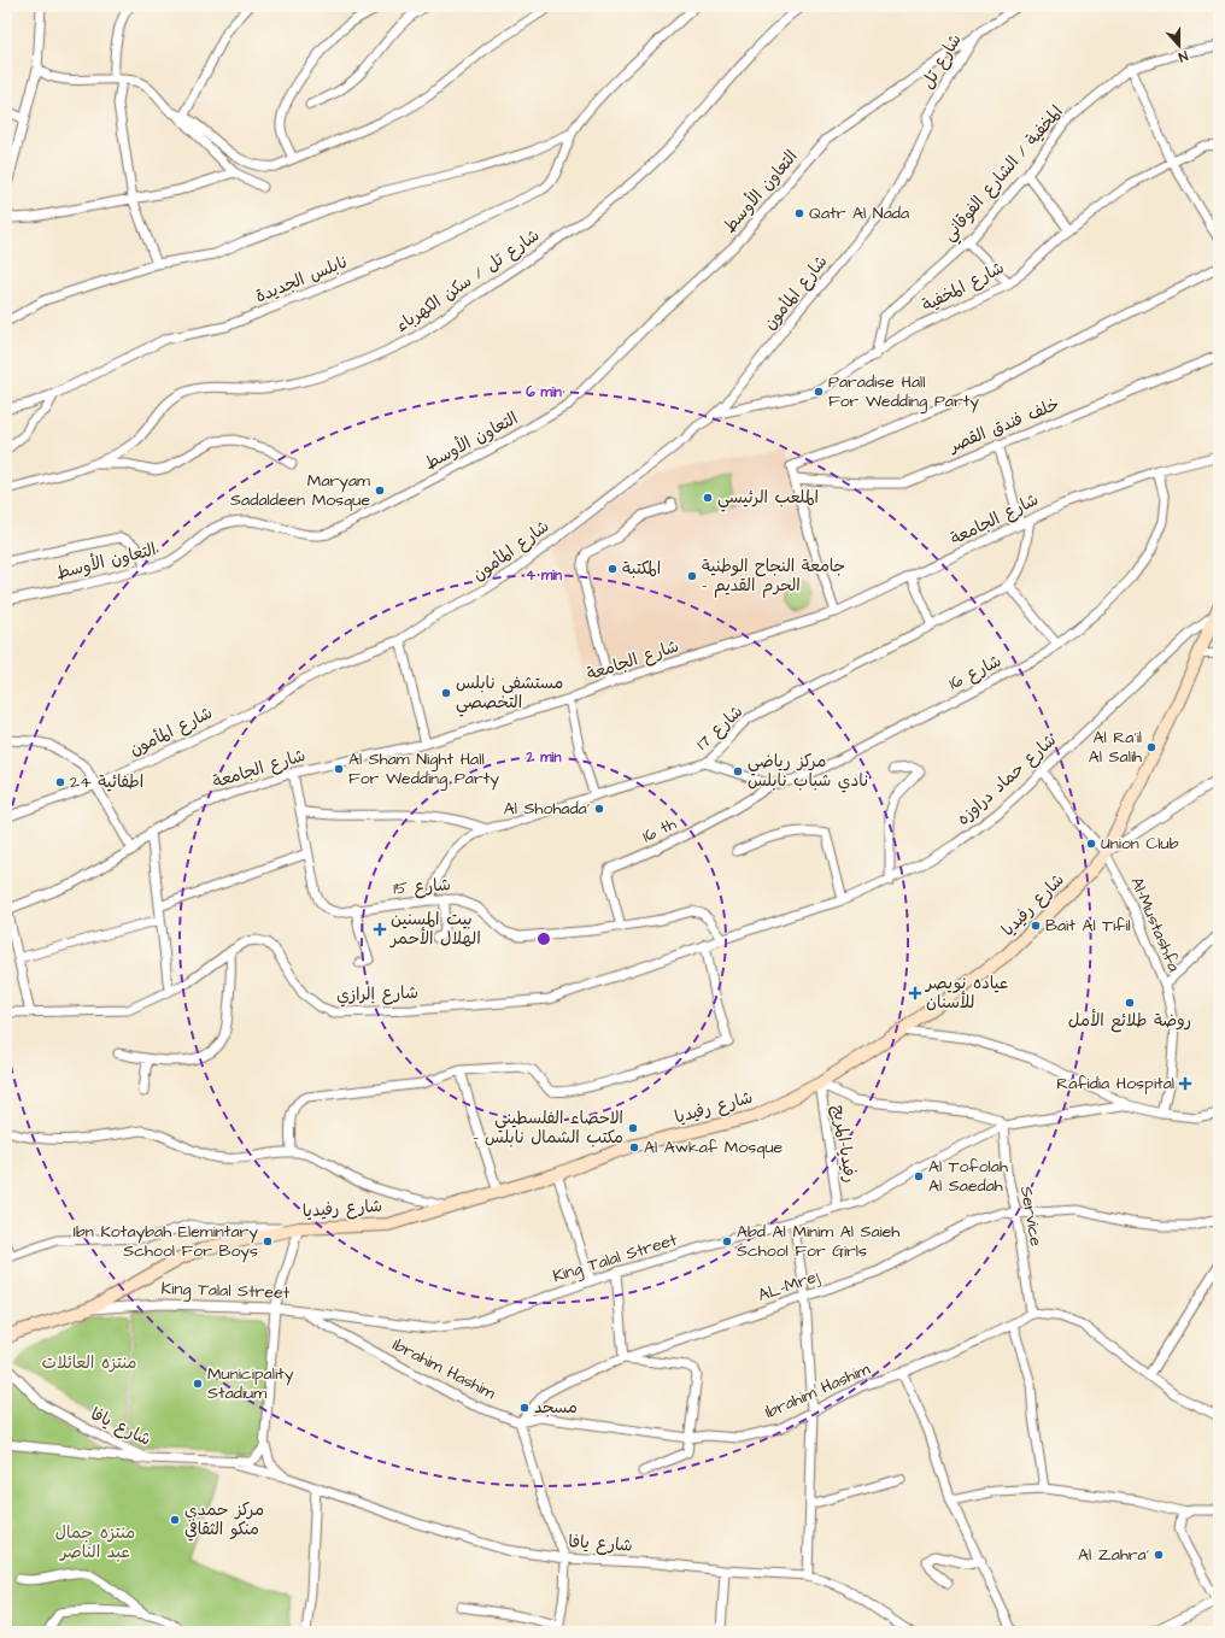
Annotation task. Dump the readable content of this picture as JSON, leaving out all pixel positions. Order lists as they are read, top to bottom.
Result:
{
  "streets": {
    "main road": ["شارع رفيديا"],
    "street": [
      "شارع تل",
      "المخفية / الشارع الفوقاني",
      "التعاون الأوسط",
      "نابلس الجديدة",
      "شارع تل / سكن الكهرباء",
      "شارع المخفية",
      "شارع المأمون",
      "خلف فندق القصر",
      "شارع الجامعة",
      "شارع 16",
      "شارع 17",
      "شارع حماد دراوزه",
      "16 th",
      "شارع 15",
      "Al-Mustashfa",
      "شارع الرازي",
      "رفيديا-المريج",
      "Service",
      "King Talal Street",
      "AL-Mrej",
      "Ibrahim Hashim",
      "شارع يافا"
    ]
  },
  "crossings": [
    ["شارع تل", "التعاون الأوسط"],
    ["شارع تل", "شارع المأمون"],
    ["المخفية / الشارع الفوقاني", "شارع المخفية"],
    ["شارع المخفية", "شارع المأمون"],
    ["شارع الجامعة", "شارع 16"],
    ["شارع الجامعة", "شارع 15"],
    ["شارع 16", "16 th"],
    ["شارع 17", "شارع 15"],
    ["شارع حماد دراوزه", "شارع 15"],
    ["شارع حماد دراوزه", "شارع رفيديا"],
    ["شارع حماد دراوزه", "Al-Mustashfa"],
    ["شارع حماد دراوزه", "شارع الرازي"],
    ["16 th", "شارع 15"],
    ["شارع رفيديا", "Al-Mustashfa"],
    ["شارع رفيديا", "رفيديا-المريج"],
    ["شارع رفيديا", "King Talal Street"],
    ["رفيديا-المريج", "King Talal Street"],
    ["Service", "King Talal Street"],
    ["Service", "AL-Mrej"],
    ["Service", "Ibrahim Hashim"],
    ["King Talal Street", "Ibrahim Hashim"],
    ["AL-Mrej", "Ibrahim Hashim"]
  ],
  "parks": ["منتزه العائلات", "منتزه جمال عبد الناصر"],
  "places": {
    "other": [
      "Qatr Al Nada",
      "Paradise Hall For Wedding Party",
      "Maryam Sadaldeen Mosque",
      "الملعب الرئيسي",
      "المكتبة",
      "جامعة النجاح الوطنية - الحرم القديم",
      "مستشفى نابلس التخصصي",
      "Al Ra'il Al Salih",
      "Al Sham Night Hall For Wedding Party",
      "مركز رياضي نادي شباب نابلس",
      "اطفائية 24",
      "Al Shohada'",
      "Union Club",
      "Bait Al Tifil",
      "روضة طلائع الأمل",
      "الاحصاء الفلسطيني - مكتب الشمال نابلس",
      "Al Awkaf Mosque",
      "Al Tofolah Al Saedah",
      "Ibn Kotaybah Elemintary School For Boys",
      "Abd Al Minim Al Saieh School For Girls",
      "Municipality Stadium",
      "مسجد",
      "مركز حمدي منكو الثقافي",
      "Al Zahra'"
    ],
    "health": ["بيت المسنين الهلال الأحمر", "عياده نويصر للأسنان", "Rafidia Hospital"]
  },
  "north": "bottom",
  "rings": ["6 min", "4 min", "2 min"]
}
